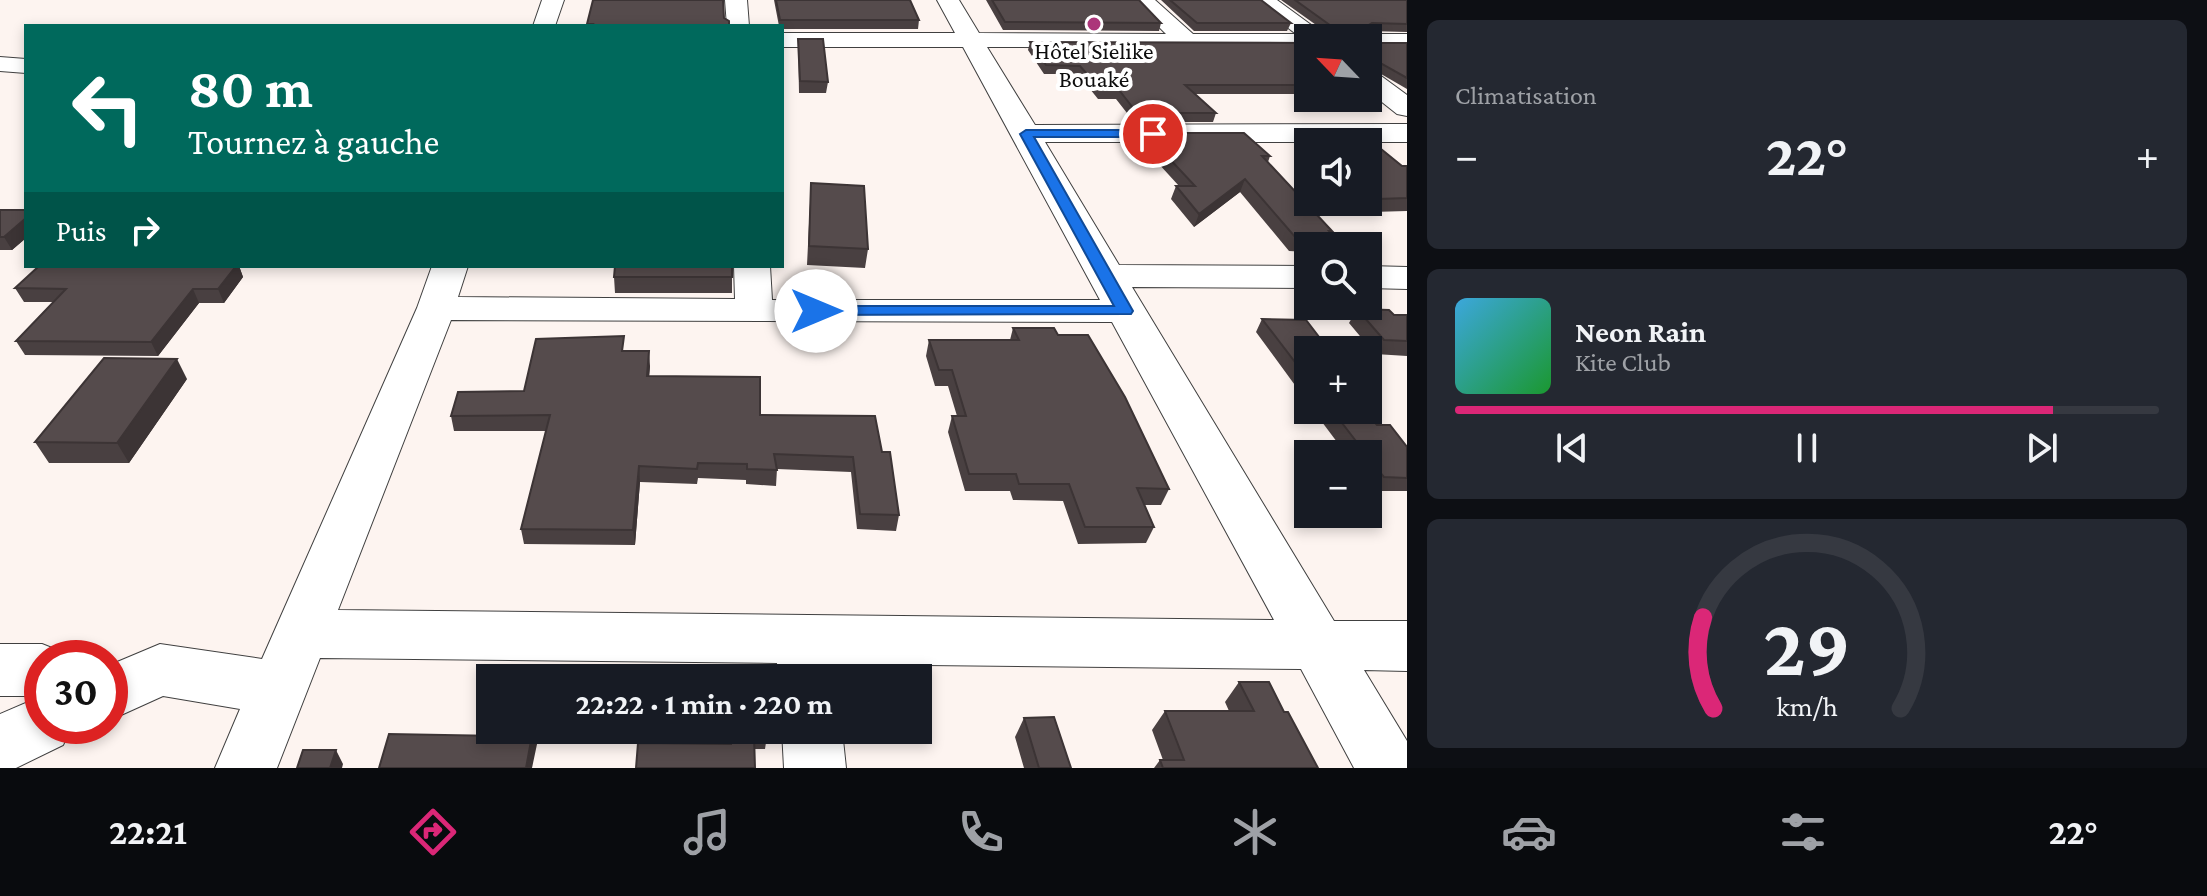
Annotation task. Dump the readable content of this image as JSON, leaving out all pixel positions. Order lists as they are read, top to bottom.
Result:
{
  "places": ["Hôtel Sielike Bouaké"],
  "north": "top left",
  "page": {
    "tile": "Climatisation",
    "map_buttons": ["+", "−"],
    "turn": ["80 m", "Tournez à gauche"],
    "heat": ["−", "22°", "+"],
    "then": "Puis",
    "song": ["Neon Rain", "Kite Club"],
    "limit": "30",
    "trip": "22:22 · 1 min · 220 m",
    "tabs": ["22:21", "22°"],
    "gauge": ["29", "km/h"]
  }
}
